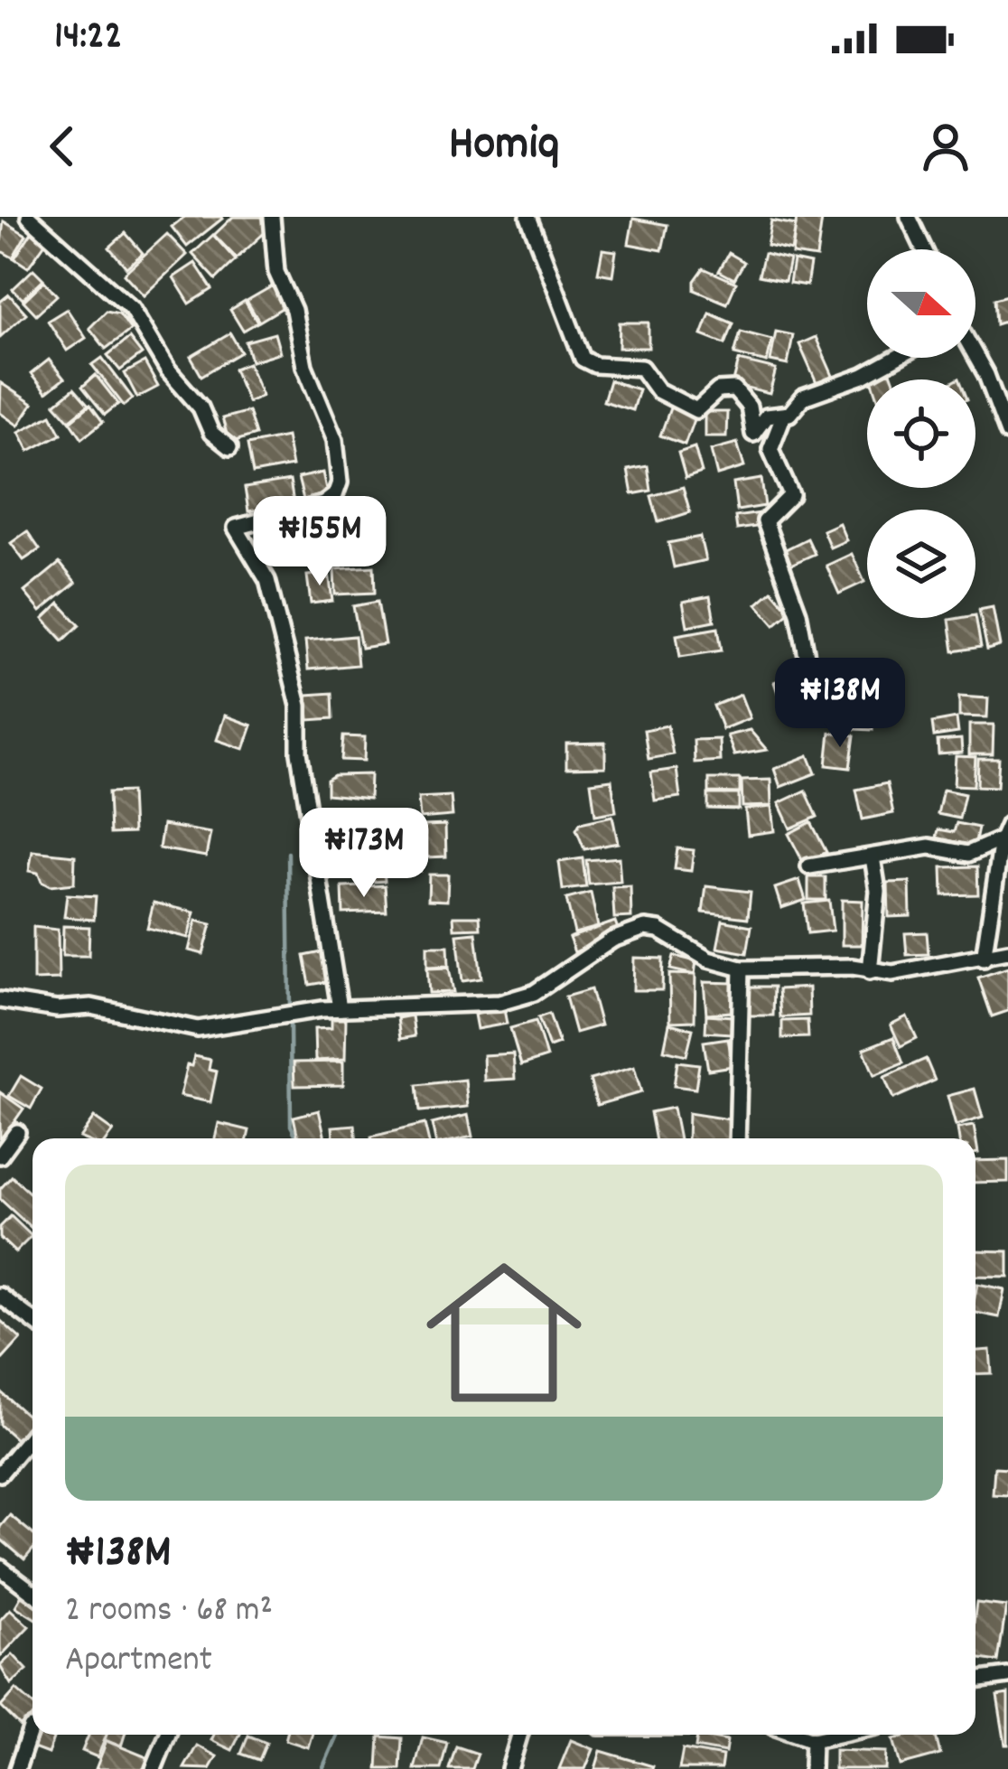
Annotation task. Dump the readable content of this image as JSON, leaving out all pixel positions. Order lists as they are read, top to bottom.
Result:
{
  "north": "right",
  "page": {
    "status": "14:22",
    "header": "Homiq",
    "price": ["₦155M", "₦138M", "₦173M"],
    "list": [
      {
        "name": "₦138M",
        "note": "2 rooms · 68 m² · Apartment"
      }
    ]
  }
}
